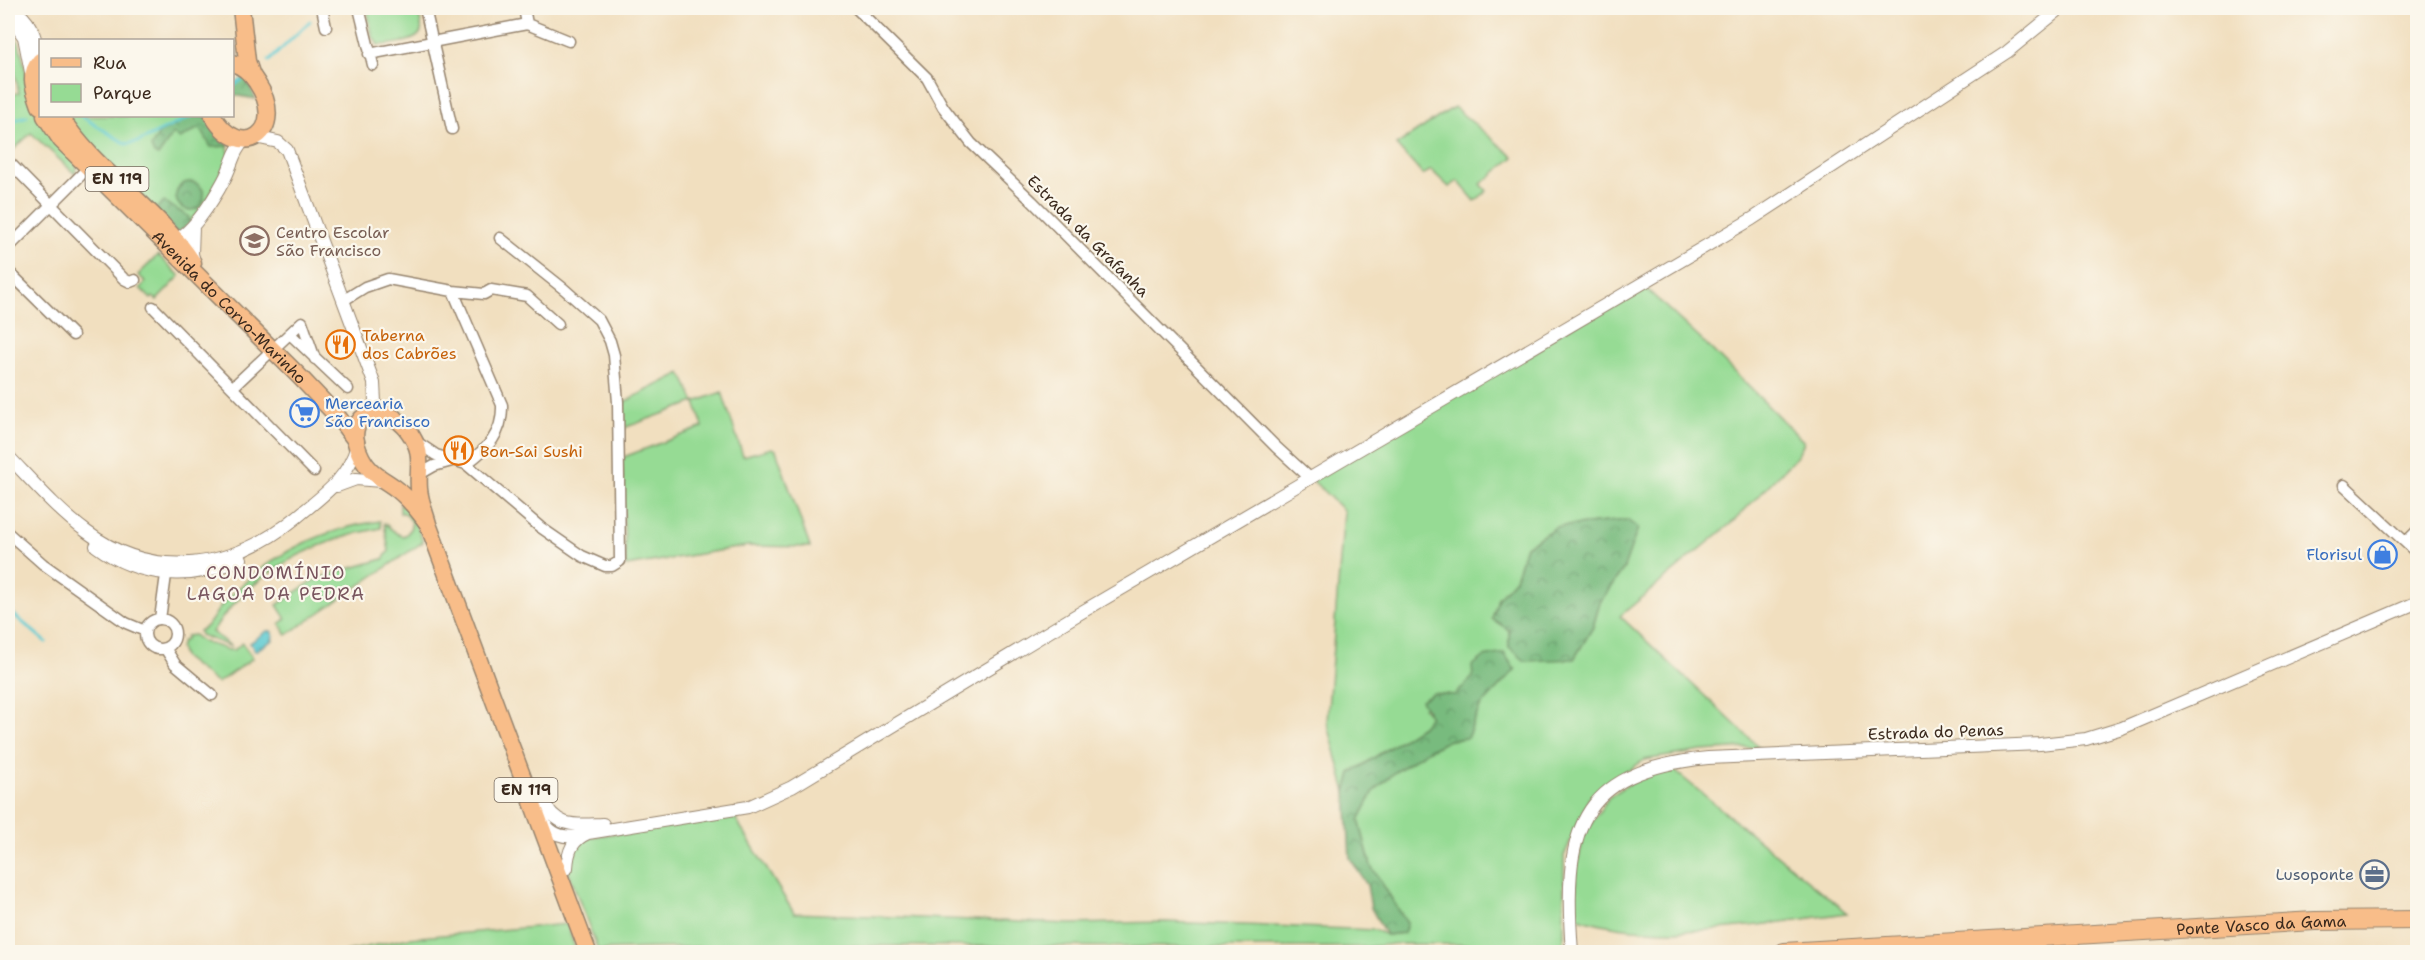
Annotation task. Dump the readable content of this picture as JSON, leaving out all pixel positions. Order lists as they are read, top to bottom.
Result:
{
  "streets": {
    "highway": ["Ponte Vasco da Gama"],
    "main road": ["EN 119", "Avenida do Corvo-Marinho"],
    "street": ["Estrada da Grafanha", "Estrada do Penas"]
  },
  "crossings": [
    ["EN 119", "Avenida do Corvo-Marinho"]
  ],
  "districts": ["CONDOMÍNIO LAGOA DA PEDRA"],
  "places": {
    "school or university": ["Centro Escolar São Francisco"],
    "restaurant": ["Taberna dos Cabrões", "Bon-Sai Sushi"],
    "supermarket": ["Mercearia São Francisco"],
    "shop": ["Florisul"],
    "office": ["Lusoponte"]
  },
  "legend": ["Rua", "Parque"]
}
